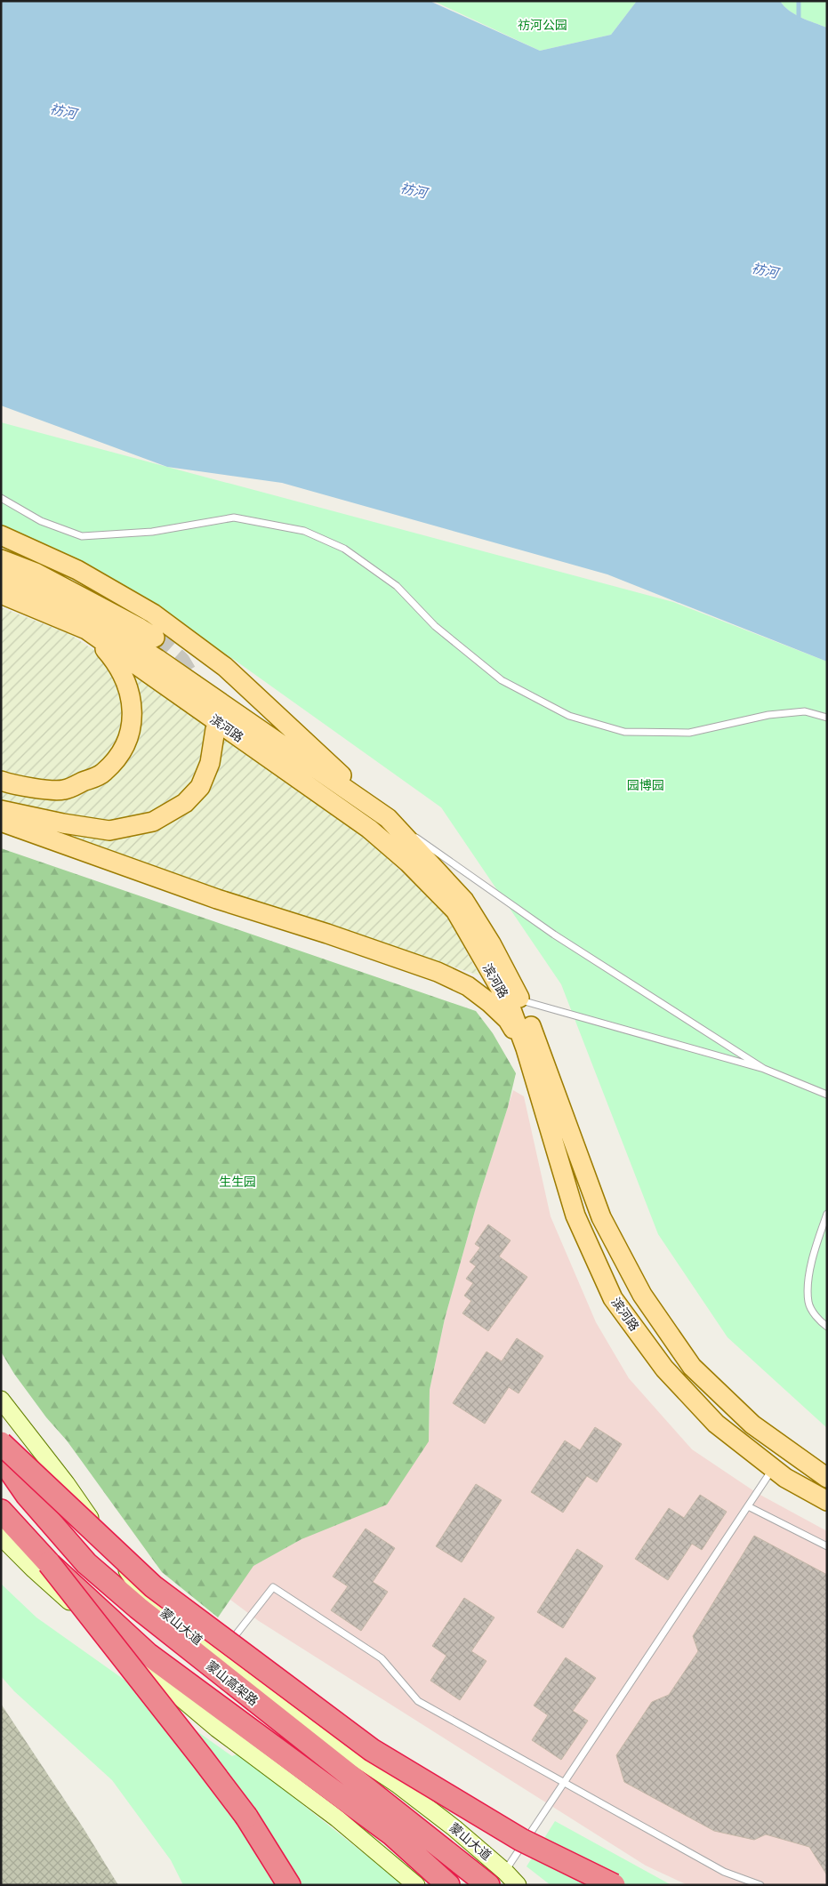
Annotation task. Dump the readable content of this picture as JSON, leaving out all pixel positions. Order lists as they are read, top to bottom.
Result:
{
  "streets": {
    "highway": ["蒙山高架路"],
    "main road": ["滨河路", "蒙山大道"]
  },
  "water": ["祊河"],
  "parks": ["祊河公园", "园博园", "生生园"]
}
